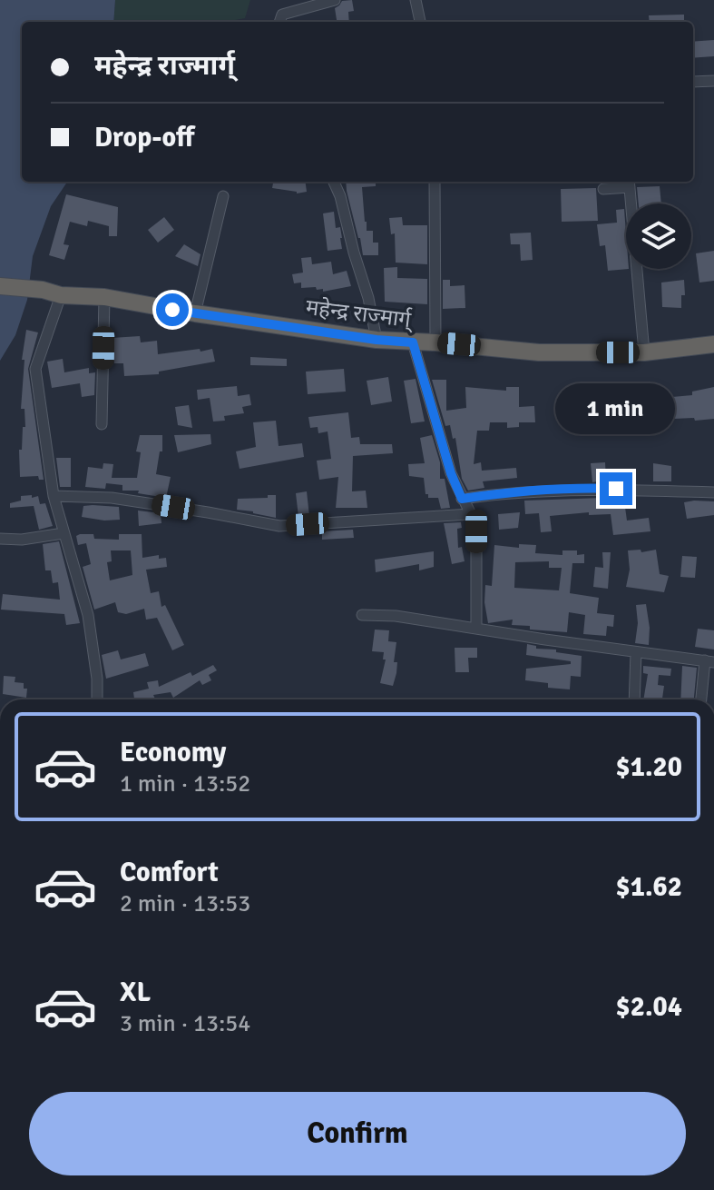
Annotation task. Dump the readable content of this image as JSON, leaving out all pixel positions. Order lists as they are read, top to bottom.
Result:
{
  "streets": {
    "highway": ["महेन्द्र राज्मार्ग्"]
  },
  "page": {
    "banner": ["महेन्द्र राज्मार्ग्", "Drop-off"],
    "bubble": "1 min",
    "list": [
      {
        "name": "Economy",
        "note": "1 min · 13:52",
        "value": "$1.20"
      },
      {
        "name": "Comfort",
        "note": "2 min · 13:53",
        "value": "$1.62"
      },
      {
        "name": "XL",
        "note": "3 min · 13:54",
        "value": "$2.04"
      }
    ],
    "buttons": "Confirm"
  }
}
